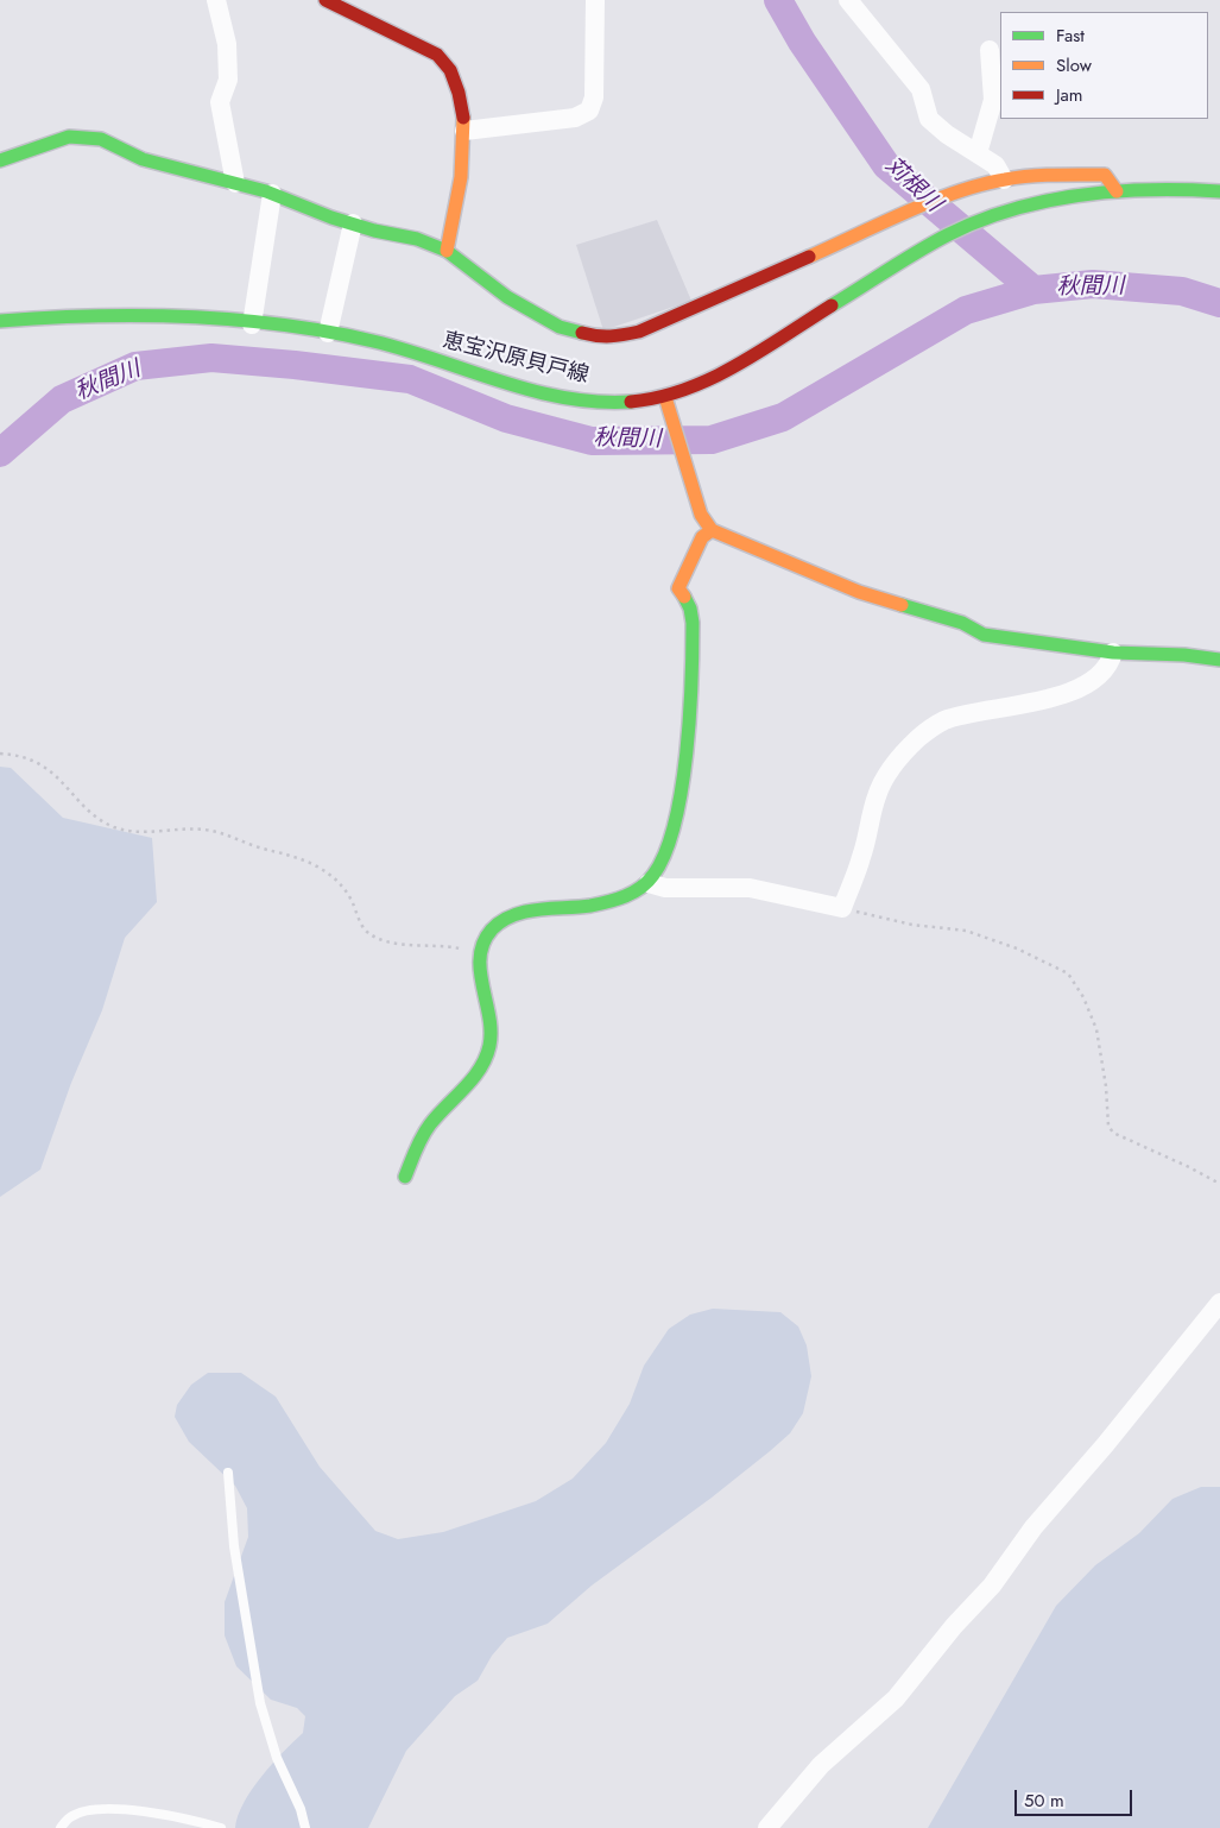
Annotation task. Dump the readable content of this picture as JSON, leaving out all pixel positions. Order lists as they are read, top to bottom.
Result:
{
  "streets": {
    "main road": ["恵宝沢原貝戸線"]
  },
  "water": ["苅根川", "秋間川"],
  "legend": ["Fast", "Slow", "Jam"],
  "scale_bar": "50 m"
}
